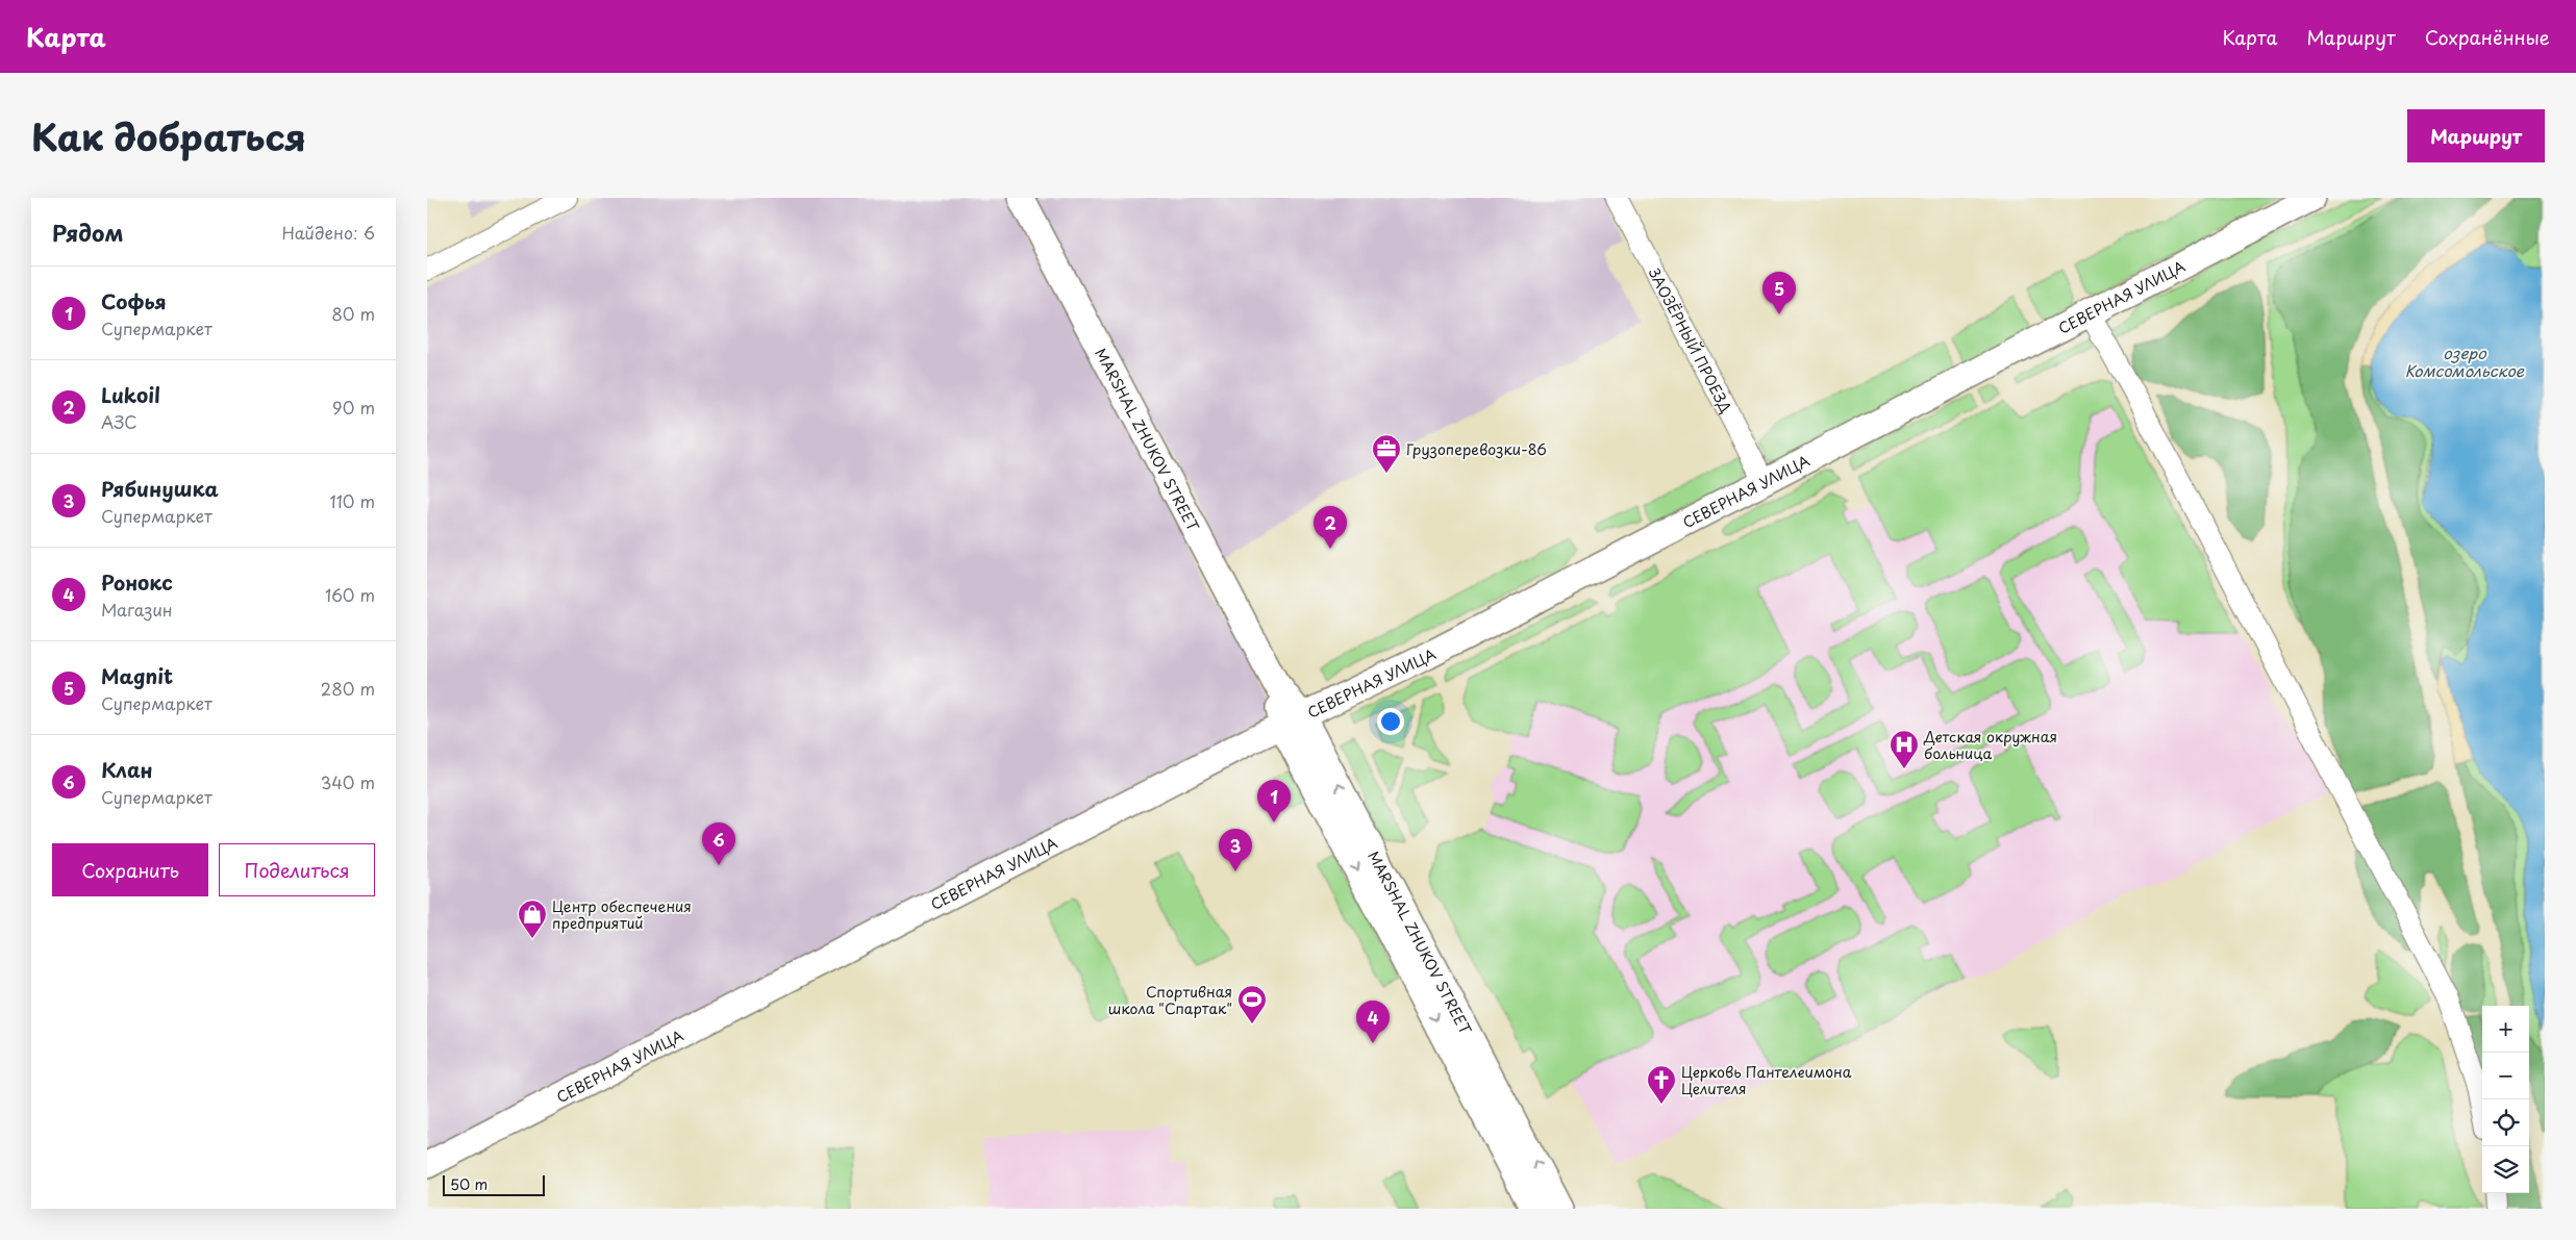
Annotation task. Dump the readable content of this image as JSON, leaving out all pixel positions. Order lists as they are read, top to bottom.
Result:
{
  "streets": {
    "main road": ["СЕВЕРНАЯ УЛИЦА", "MARSHAL ZHUKOV STREET"],
    "street": ["ЗАОЗЁРНЫЙ ПРОЕЗД"]
  },
  "crossings": [
    ["СЕВЕРНАЯ УЛИЦА", "ЗАОЗЁРНЫЙ ПРОЕЗД"],
    ["СЕВЕРНАЯ УЛИЦА", "MARSHAL ZHUKOV STREET"]
  ],
  "water": ["озеро Комсомольское"],
  "places": {
    "office": ["Грузоперевозки-86"],
    "hospital": ["Детская окружная больница"],
    "shop": ["Центр обеспечения предприятий"],
    "sports": ["Спортивная школа \"Спартак\""],
    "church": ["Церковь Пантелеимона Целителя"]
  },
  "scale_bar": "50 m",
  "page": {
    "header": "Карта",
    "nav": ["Карта", "Маршрут", "Сохранённые"],
    "title": "Как добраться",
    "buttons": [
      "Маршрут",
      ["Сохранить", "Поделиться"]
    ],
    "heading": ["Рядом", "Найдено: 6"],
    "list": [
      {
        "mark": "1",
        "name": "Софья",
        "note": "Супермаркет",
        "value": "80 m"
      },
      {
        "mark": "2",
        "name": "Lukoil",
        "note": "АЗС",
        "value": "90 m"
      },
      {
        "mark": "3",
        "name": "Рябинушка",
        "note": "Супермаркет",
        "value": "110 m"
      },
      {
        "mark": "4",
        "name": "Ронокс",
        "note": "Магазин",
        "value": "160 m"
      },
      {
        "mark": "5",
        "name": "Magnit",
        "note": "Супермаркет",
        "value": "280 m"
      },
      {
        "mark": "6",
        "name": "Клан",
        "note": "Супермаркет",
        "value": "340 m"
      }
    ],
    "pins": [
      "5",
      "2",
      "1",
      "6",
      "3",
      "4"
    ],
    "map_buttons": ["+", "−"],
    "scale": "50 m"
  }
}
